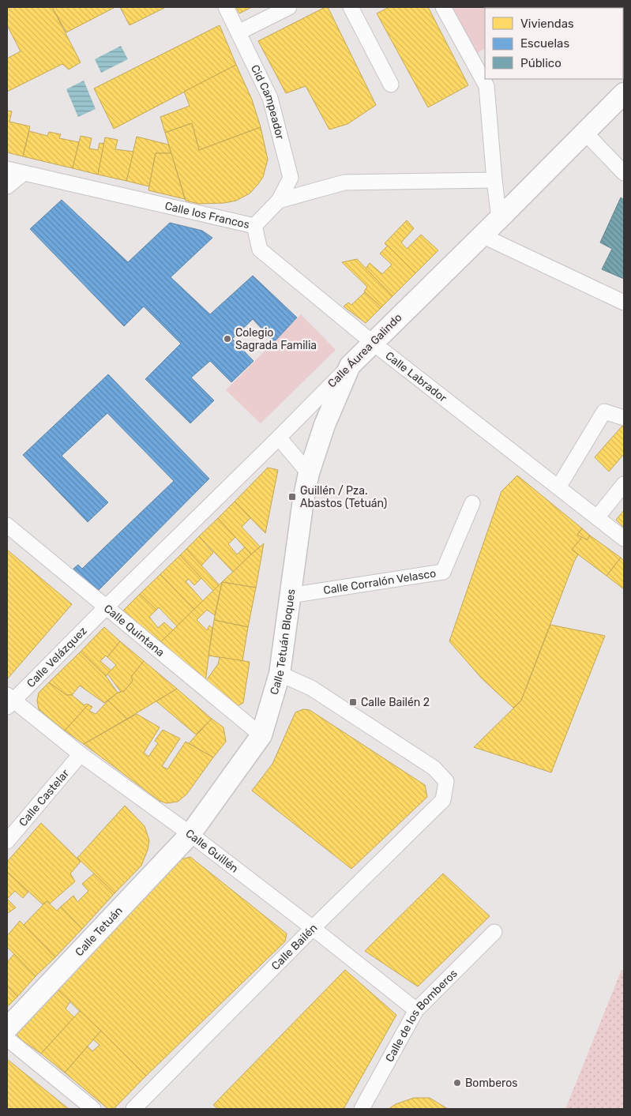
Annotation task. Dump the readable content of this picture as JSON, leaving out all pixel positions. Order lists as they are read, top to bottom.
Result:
{
  "streets": {
    "street": [
      "Cid Campeador",
      "Calle los Francos",
      "Calle Áurea Galindo",
      "Calle Labrador",
      "Calle Corralón Velasco",
      "Calle Quintana",
      "Calle Tetuán Bloques",
      "Calle Velázquez",
      "Calle Castelar",
      "Calle Guillén",
      "Calle Tetuán",
      "Calle Bailén",
      "Calle de los Bomberos"
    ]
  },
  "crossings": [
    ["Cid Campeador", "Calle los Francos"],
    ["Calle los Francos", "Calle Labrador"],
    ["Calle Áurea Galindo", "Calle Labrador"],
    ["Calle Áurea Galindo", "Calle Quintana"],
    ["Calle Áurea Galindo", "Calle Tetuán Bloques"],
    ["Calle Áurea Galindo", "Calle Velázquez"],
    ["Calle Corralón Velasco", "Calle Tetuán Bloques"],
    ["Calle Quintana", "Calle Tetuán Bloques"],
    ["Calle Quintana", "Calle Velázquez"],
    ["Calle Tetuán Bloques", "Calle Guillén"],
    ["Calle Tetuán Bloques", "Calle Tetuán"],
    ["Calle Tetuán Bloques", "Calle Bailén"],
    ["Calle Velázquez", "Calle Guillén"],
    ["Calle Castelar", "Calle Guillén"],
    ["Calle Guillén", "Calle Tetuán"],
    ["Calle Guillén", "Calle Bailén"],
    ["Calle Guillén", "Calle de los Bomberos"]
  ],
  "places": {
    "other": ["Colegio Sagrada Familia", "Bomberos"],
    "transit": ["Guillén / Pza. Abastos (Tetuán)", "Calle Bailén 2"]
  },
  "legend": ["Viviendas", "Escuelas", "Público"]
}
